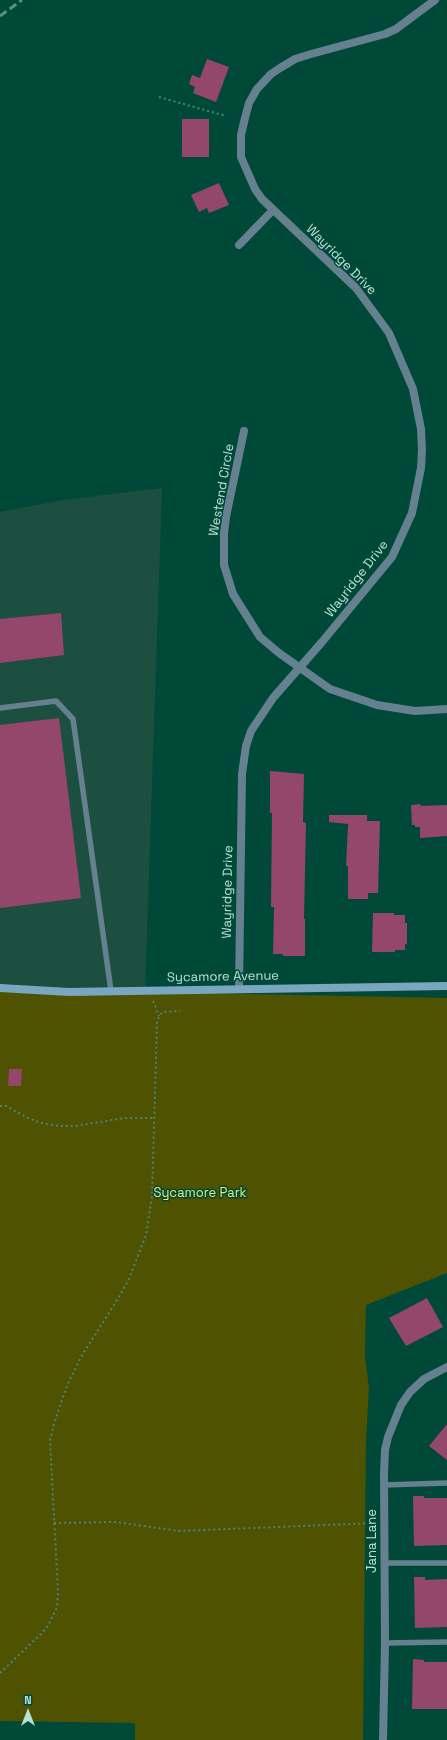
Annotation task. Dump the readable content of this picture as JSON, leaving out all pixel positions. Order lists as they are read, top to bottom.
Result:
{
  "streets": {
    "street": [
      "Wayridge Drive",
      "Westend Circle",
      "Sycamore Avenue",
      "Jana Lane"
    ]
  },
  "crossings": [
    ["Wayridge Drive", "Westend Circle"],
    ["Wayridge Drive", "Sycamore Avenue"]
  ],
  "parks": ["Sycamore Park"],
  "north": "top"
}
